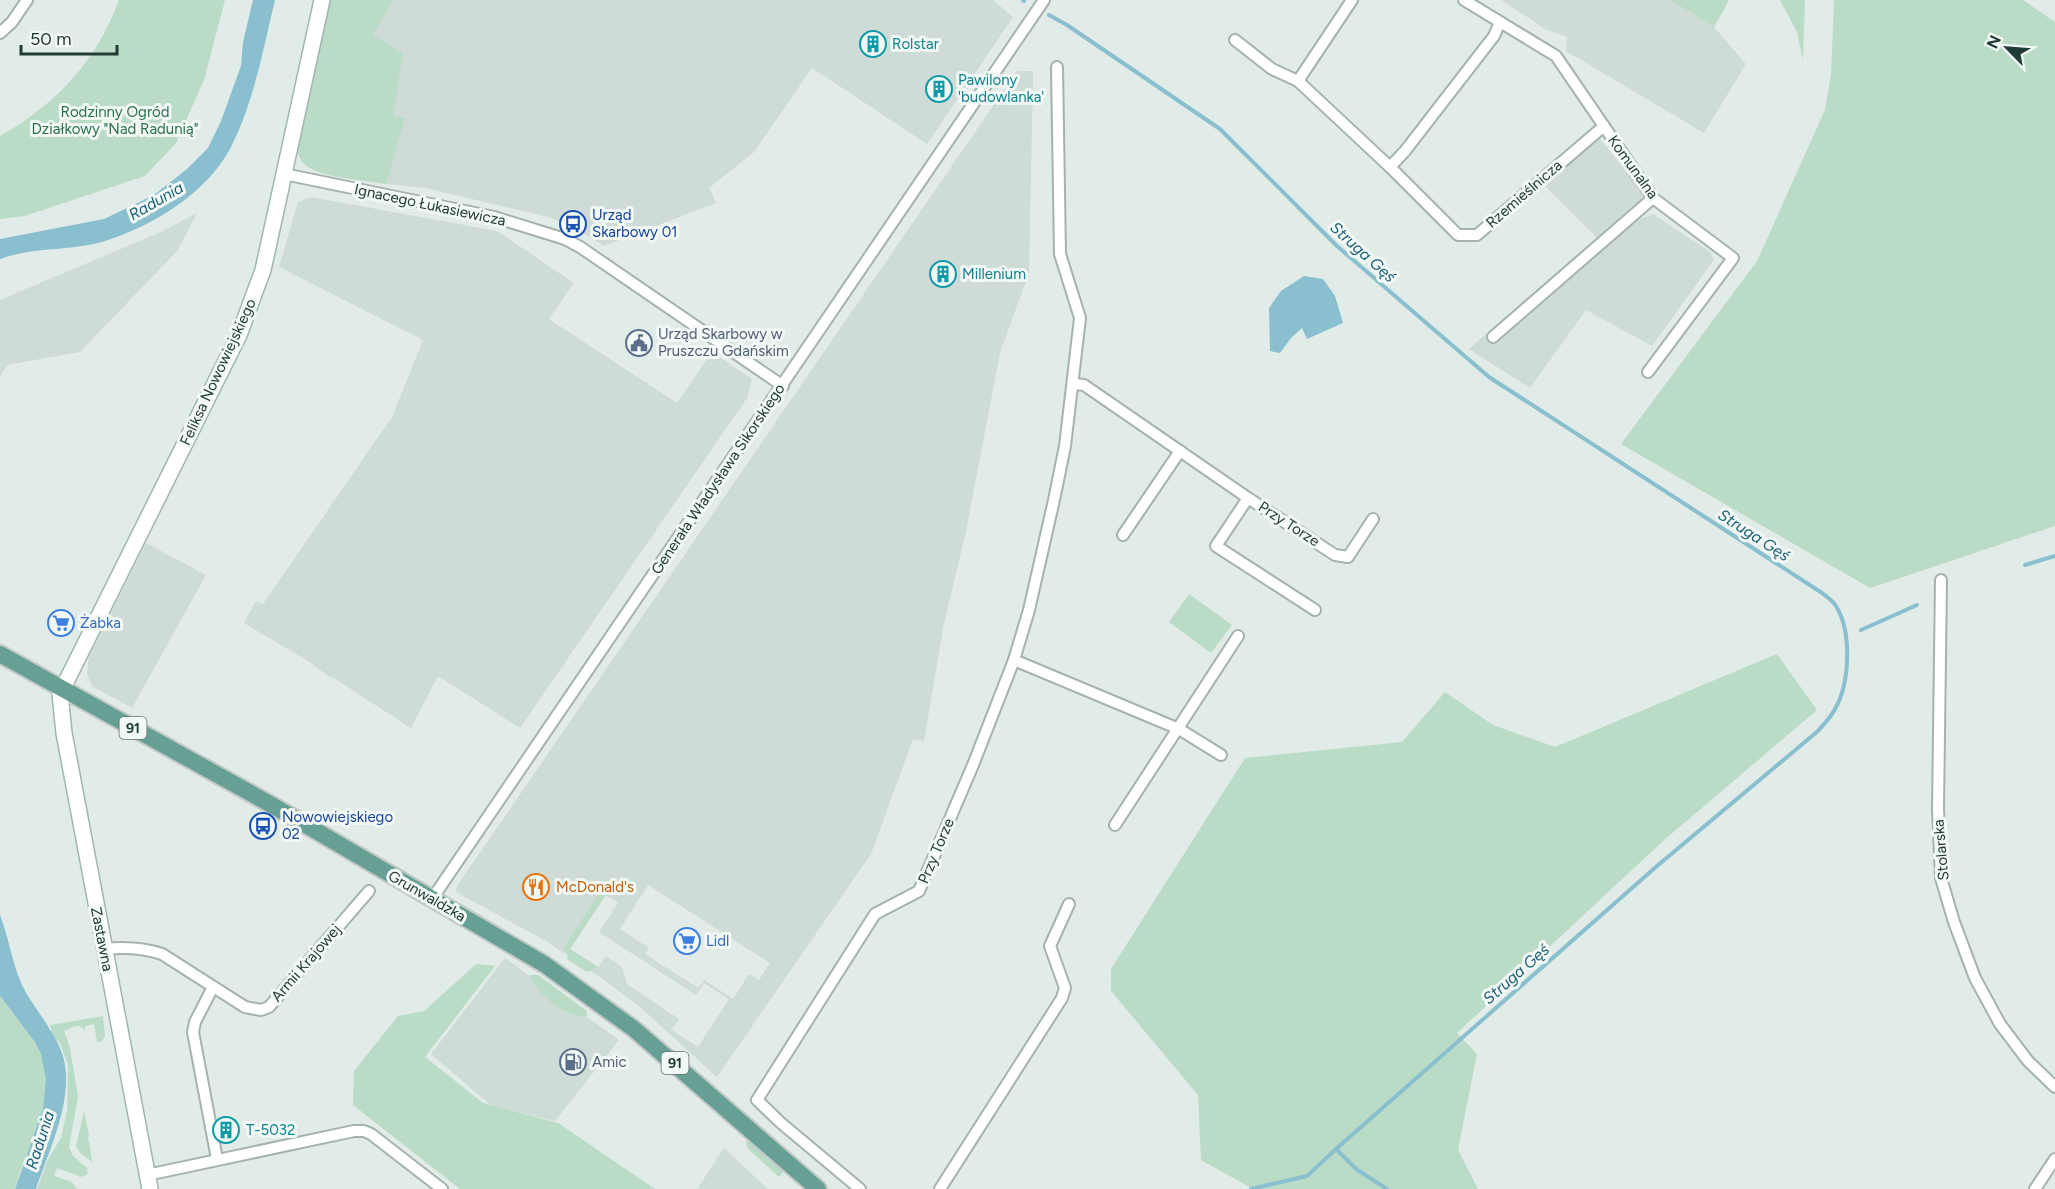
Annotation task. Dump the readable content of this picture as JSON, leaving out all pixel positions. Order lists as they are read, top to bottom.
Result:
{
  "streets": {
    "main road": ["91", "Grunwaldzka"],
    "street": [
      "Komunalna",
      "Rzemieślnicza",
      "Ignacego Łukasiewicza",
      "Feliksa Nowowiejskiego",
      "Generała Władysława Sikorskiego",
      "Przy Torze",
      "Stolarska",
      "Zastawna",
      "Armii Krajowej"
    ]
  },
  "crossings": [
    ["Komunalna", "Rzemieślnicza"],
    ["Ignacego Łukasiewicza", "Feliksa Nowowiejskiego"],
    ["Ignacego Łukasiewicza", "Generała Władysława Sikorskiego"],
    ["Feliksa Nowowiejskiego", "Grunwaldzka"],
    ["Feliksa Nowowiejskiego", "Zastawna"],
    ["Generała Władysława Sikorskiego", "Grunwaldzka"],
    ["Grunwaldzka", "Zastawna"],
    ["Zastawna", "Armii Krajowej"]
  ],
  "water": ["Radunia", "Struga Gęś"],
  "parks": ["Rodzinny Ogród Działkowy \"Nad Radunią\""],
  "places": {
    "building": [
      "Rolstar",
      "Pawilony 'budowlanka'",
      "Millenium",
      "T-5032"
    ],
    "bus stop": ["Urząd Skarbowy 01", "Nowowiejskiego 02"],
    "public building": ["Urząd Skarbowy w Pruszczu Gdańskim"],
    "supermarket": ["Żabka", "Lidl"],
    "restaurant": ["McDonald's"],
    "fuel station": ["Amic"]
  },
  "scale_bar": "50 m",
  "north": "top left"
}
